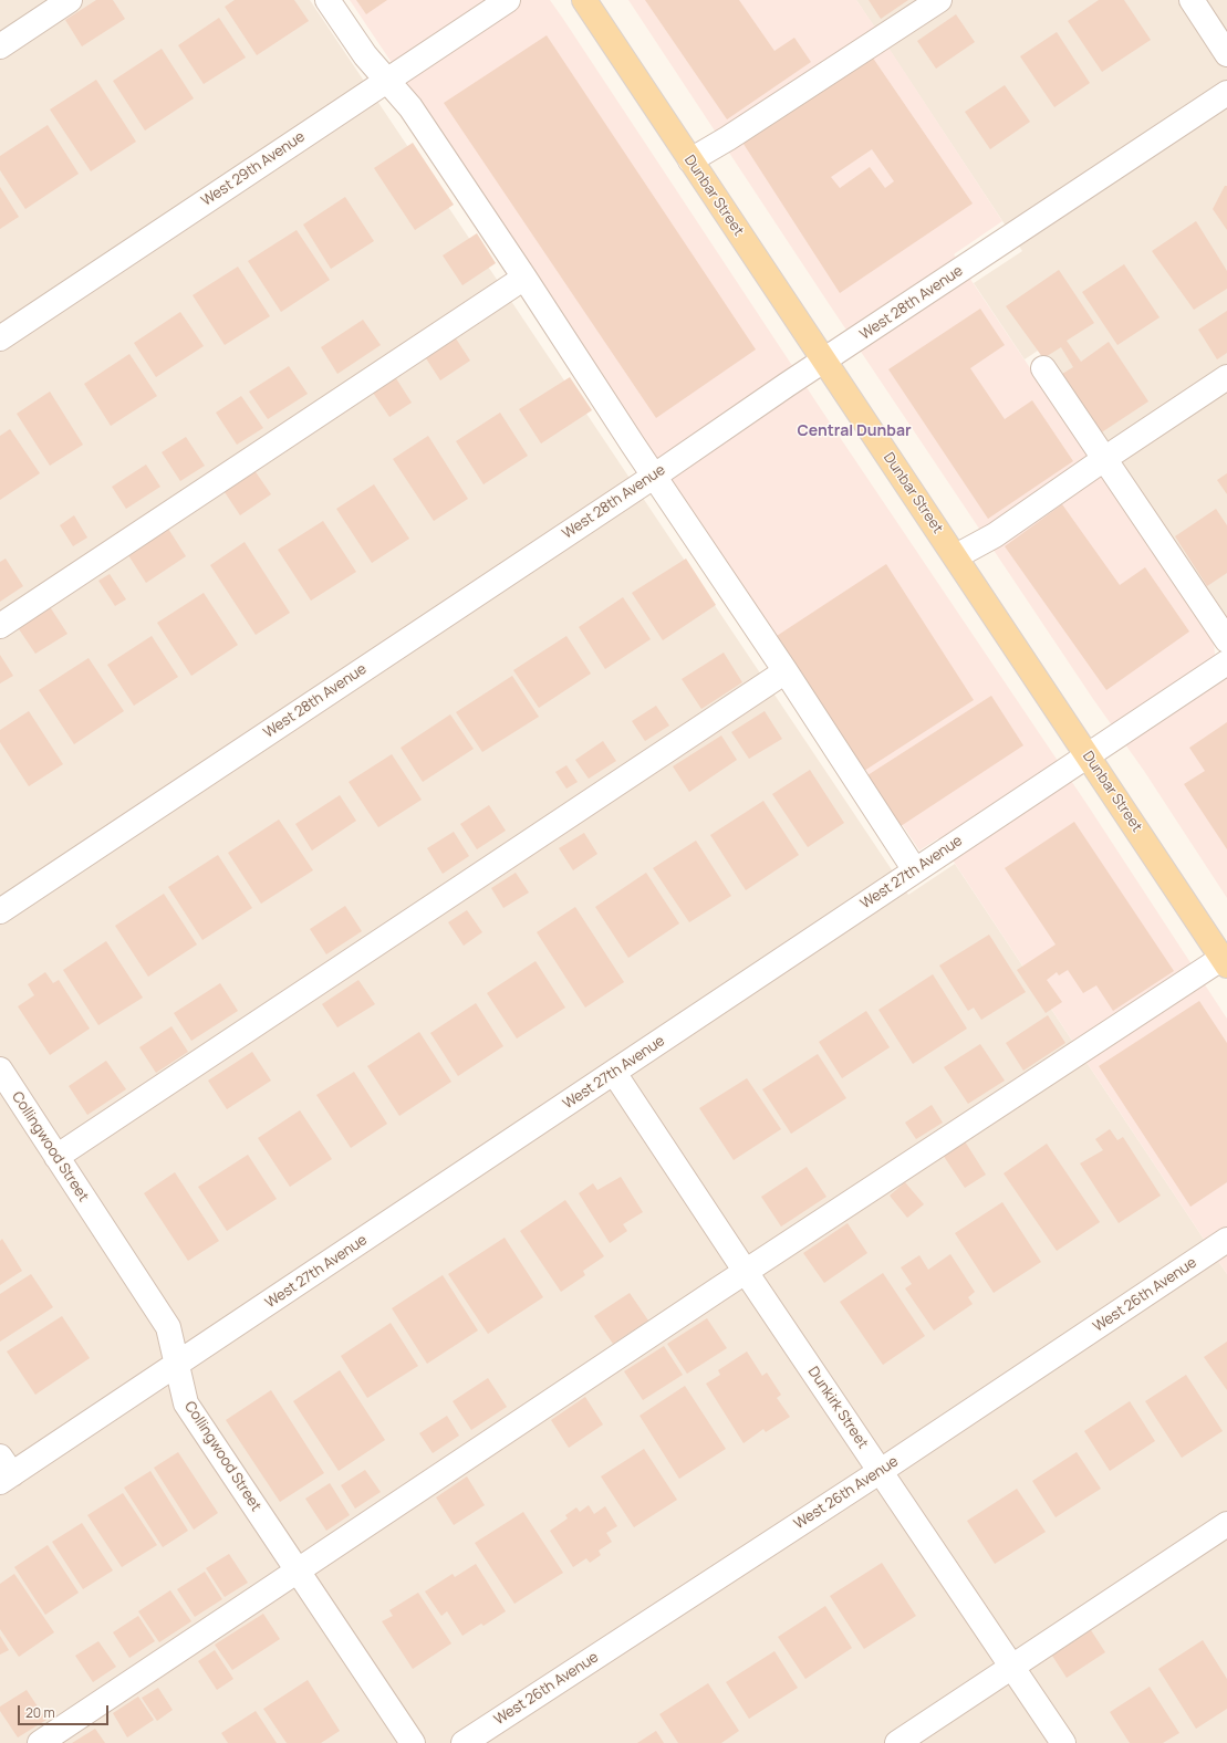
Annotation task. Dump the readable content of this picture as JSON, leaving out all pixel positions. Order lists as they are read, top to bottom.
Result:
{
  "streets": {
    "main road": ["Dunbar Street"],
    "street": [
      "West 29th Avenue",
      "West 28th Avenue",
      "West 27th Avenue",
      "Collingwood Street",
      "West 26th Avenue",
      "Dunkirk Street"
    ]
  },
  "crossings": [
    ["Dunbar Street", "West 28th Avenue"],
    ["Dunbar Street", "West 27th Avenue"],
    ["West 27th Avenue", "Collingwood Street"],
    ["West 27th Avenue", "Dunkirk Street"],
    ["West 26th Avenue", "Dunkirk Street"]
  ],
  "districts": ["Central Dunbar"],
  "scale_bar": "20 m"
}
